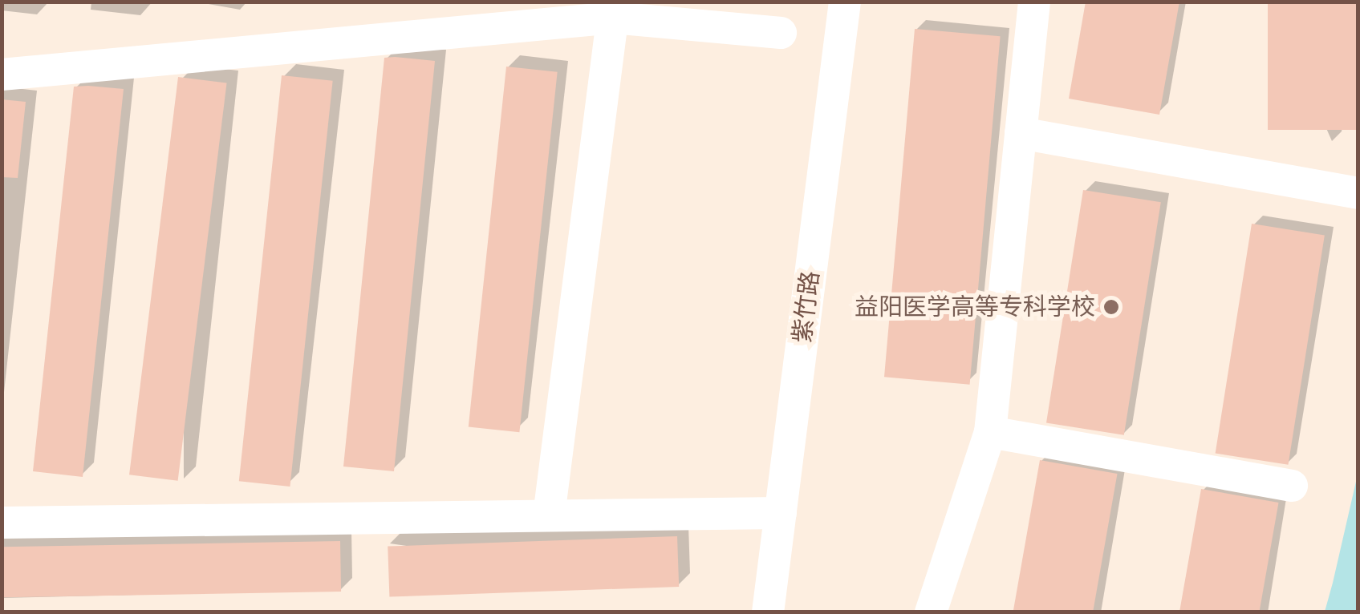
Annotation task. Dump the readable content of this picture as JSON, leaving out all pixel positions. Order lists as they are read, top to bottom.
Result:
{
  "streets": {
    "street": ["紫竹路"]
  },
  "places": ["益阳医学高等专科学校"]
}
